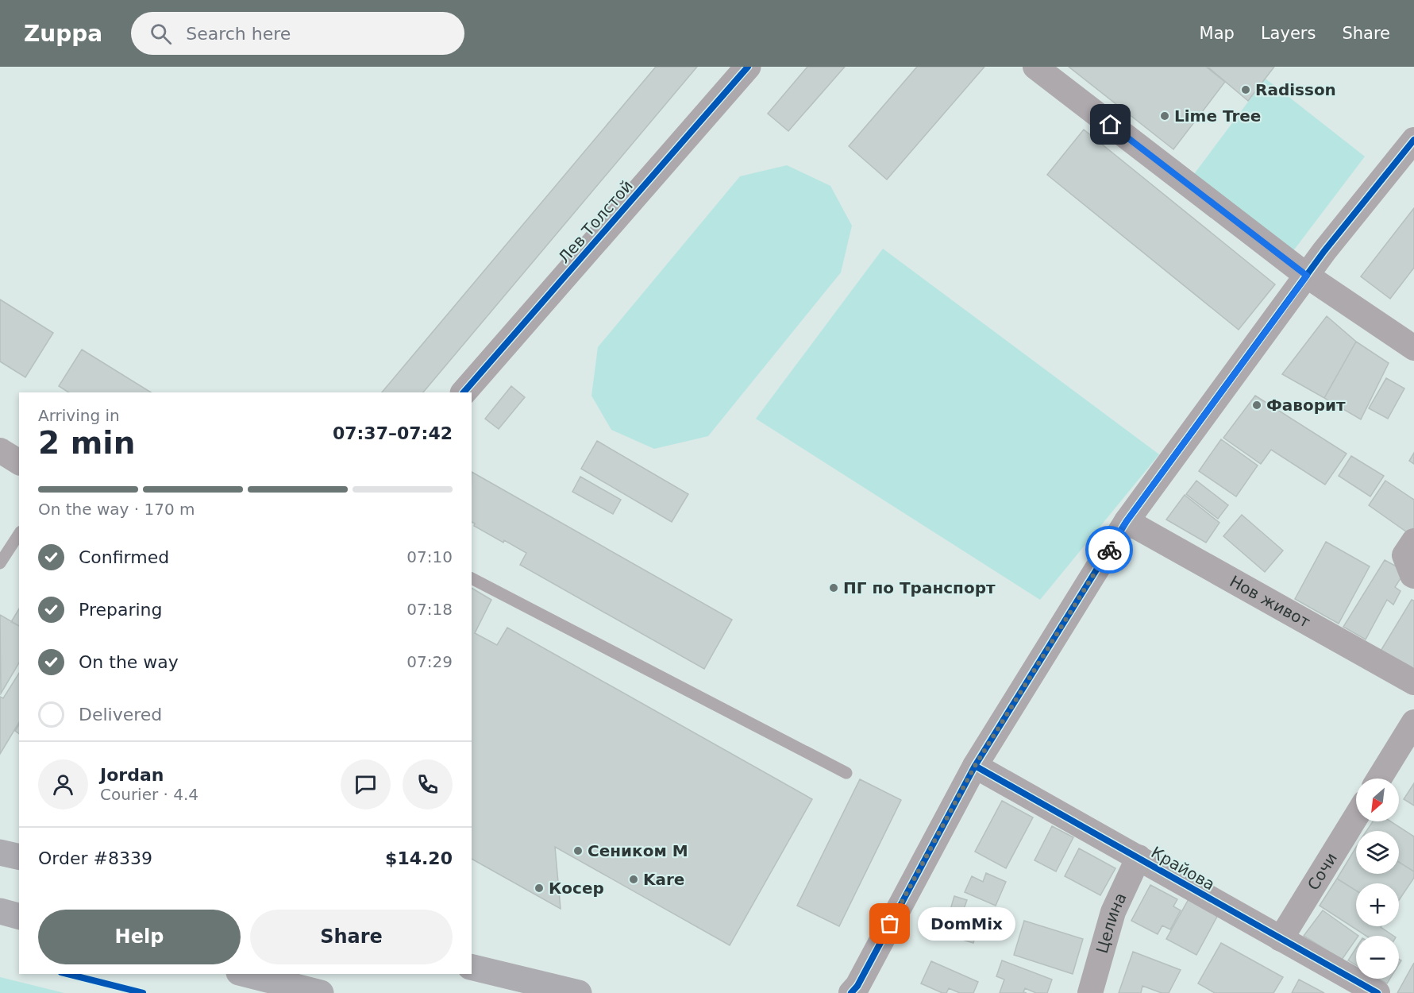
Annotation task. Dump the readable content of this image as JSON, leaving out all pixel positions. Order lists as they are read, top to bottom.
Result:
{
  "streets": {
    "street": [
      "Лев Толстой",
      "Нов живот",
      "Крайова",
      "Сочи",
      "Целина"
    ]
  },
  "crossings": [
    ["Крайова", "Сочи"],
    ["Крайова", "Целина"]
  ],
  "places": [
    "Radisson",
    "Lime Tree",
    "Фаворит",
    "ПГ по Транспорт",
    "Сеником М",
    "Kare",
    "Косер",
    "DomMix"
  ],
  "north": "bottom left",
  "page": {
    "header": "Zuppa",
    "search": "Search here",
    "nav": ["Map", "Layers", "Share"],
    "heading": ["2 min", "Arriving in", "07:37–07:42"],
    "panel": [
      "Jordan",
      "Courier · 4.4",
      "Order #8339",
      "$14.20"
    ],
    "bar": "On the way · 170 m",
    "list": [
      ["Confirmed", "07:10"],
      ["Preparing", "07:18"],
      ["On the way", "07:29"],
      "Delivered"
    ],
    "map_buttons": ["+", "−"],
    "buttons": ["Help", "Share"],
    "bubble": "DomMix"
  }
}
